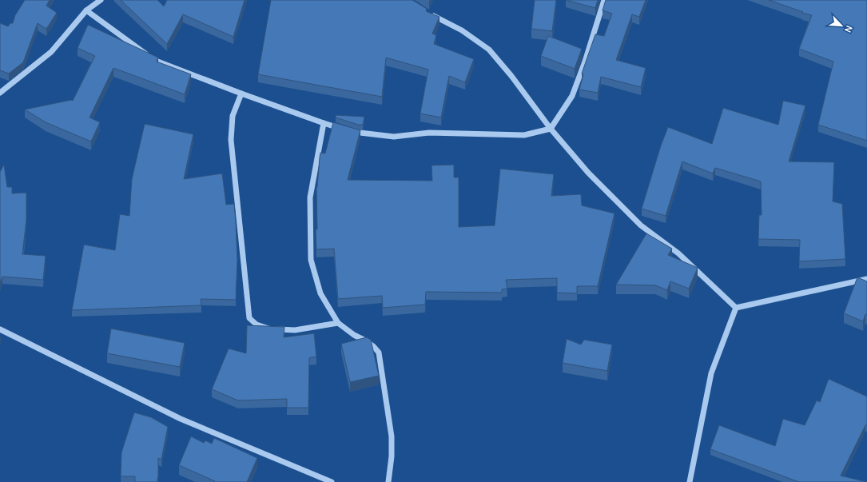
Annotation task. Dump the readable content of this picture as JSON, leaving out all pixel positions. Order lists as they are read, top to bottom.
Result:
{
  "north": "bottom right"
}
